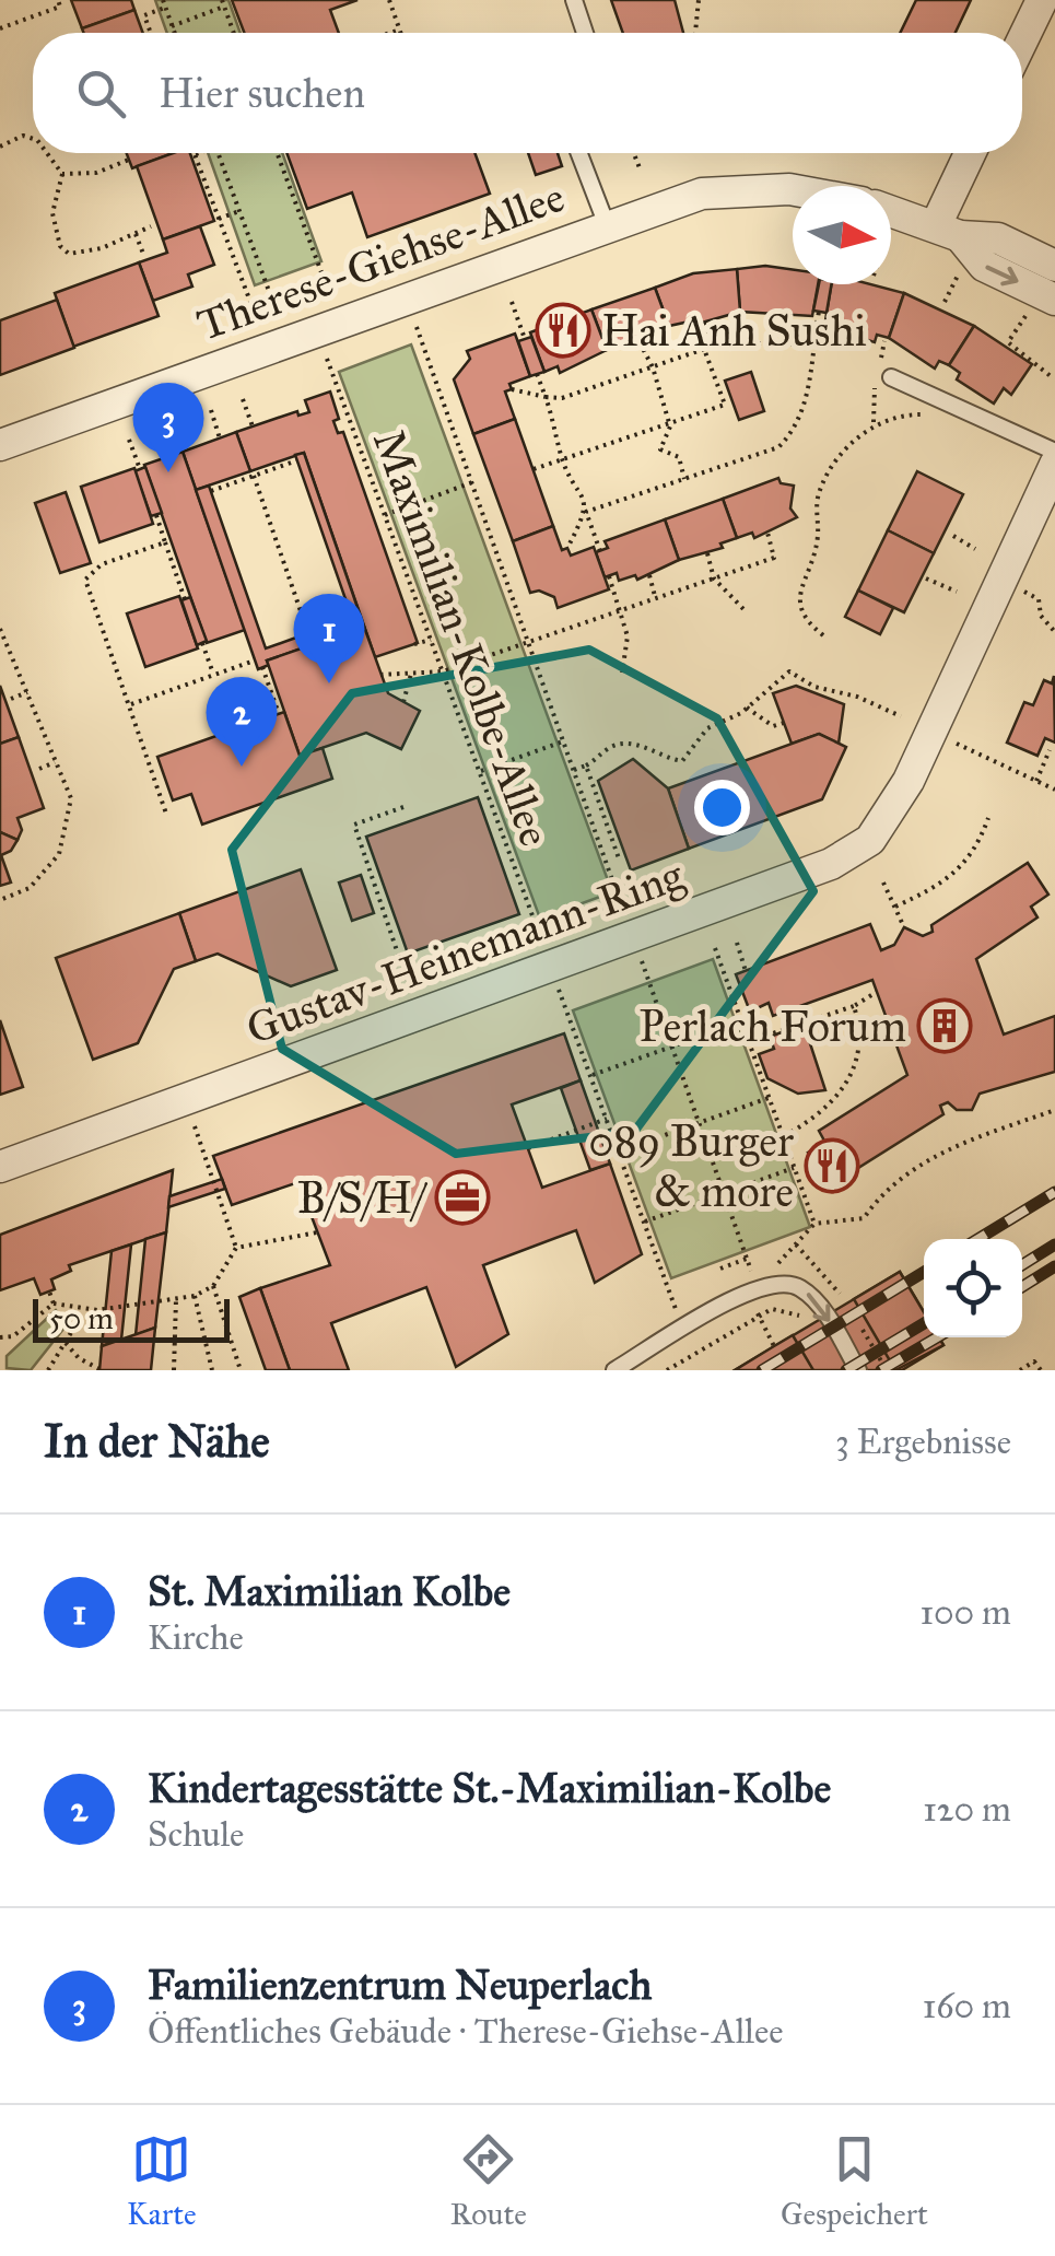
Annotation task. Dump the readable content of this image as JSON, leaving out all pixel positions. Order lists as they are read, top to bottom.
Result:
{
  "streets": {
    "street": ["Therese-Giehse-Allee", "Gustav-Heinemann-Ring"],
    "path": ["Maximilian-Kolbe-Allee"]
  },
  "crossings": [
    ["Therese-Giehse-Allee", "Maximilian-Kolbe-Allee"],
    ["Maximilian-Kolbe-Allee", "Gustav-Heinemann-Ring"]
  ],
  "places": {
    "restaurant": ["Hai Anh Sushi", "089 Burger & more"],
    "building": ["Perlach Forum"],
    "office": ["B/S/H/"]
  },
  "scale_bar": "50 m",
  "north": "right",
  "page": {
    "search": "Hier suchen",
    "pins": ["3", "1", "2"],
    "scale": "50 m",
    "heading": ["In der Nähe", "3 Ergebnisse"],
    "list": [
      {
        "mark": "1",
        "name": "St. Maximilian Kolbe",
        "note": "Kirche",
        "value": "100 m"
      },
      {
        "mark": "2",
        "name": "Kindertagesstätte St.-Maximilian-Kolbe",
        "note": "Schule",
        "value": "120 m"
      },
      {
        "mark": "3",
        "name": "Familienzentrum Neuperlach",
        "note": "Öffentliches Gebäude · Therese-Giehse-Allee",
        "value": "160 m"
      }
    ],
    "nav": ["Karte", "Route", "Gespeichert"]
  }
}
